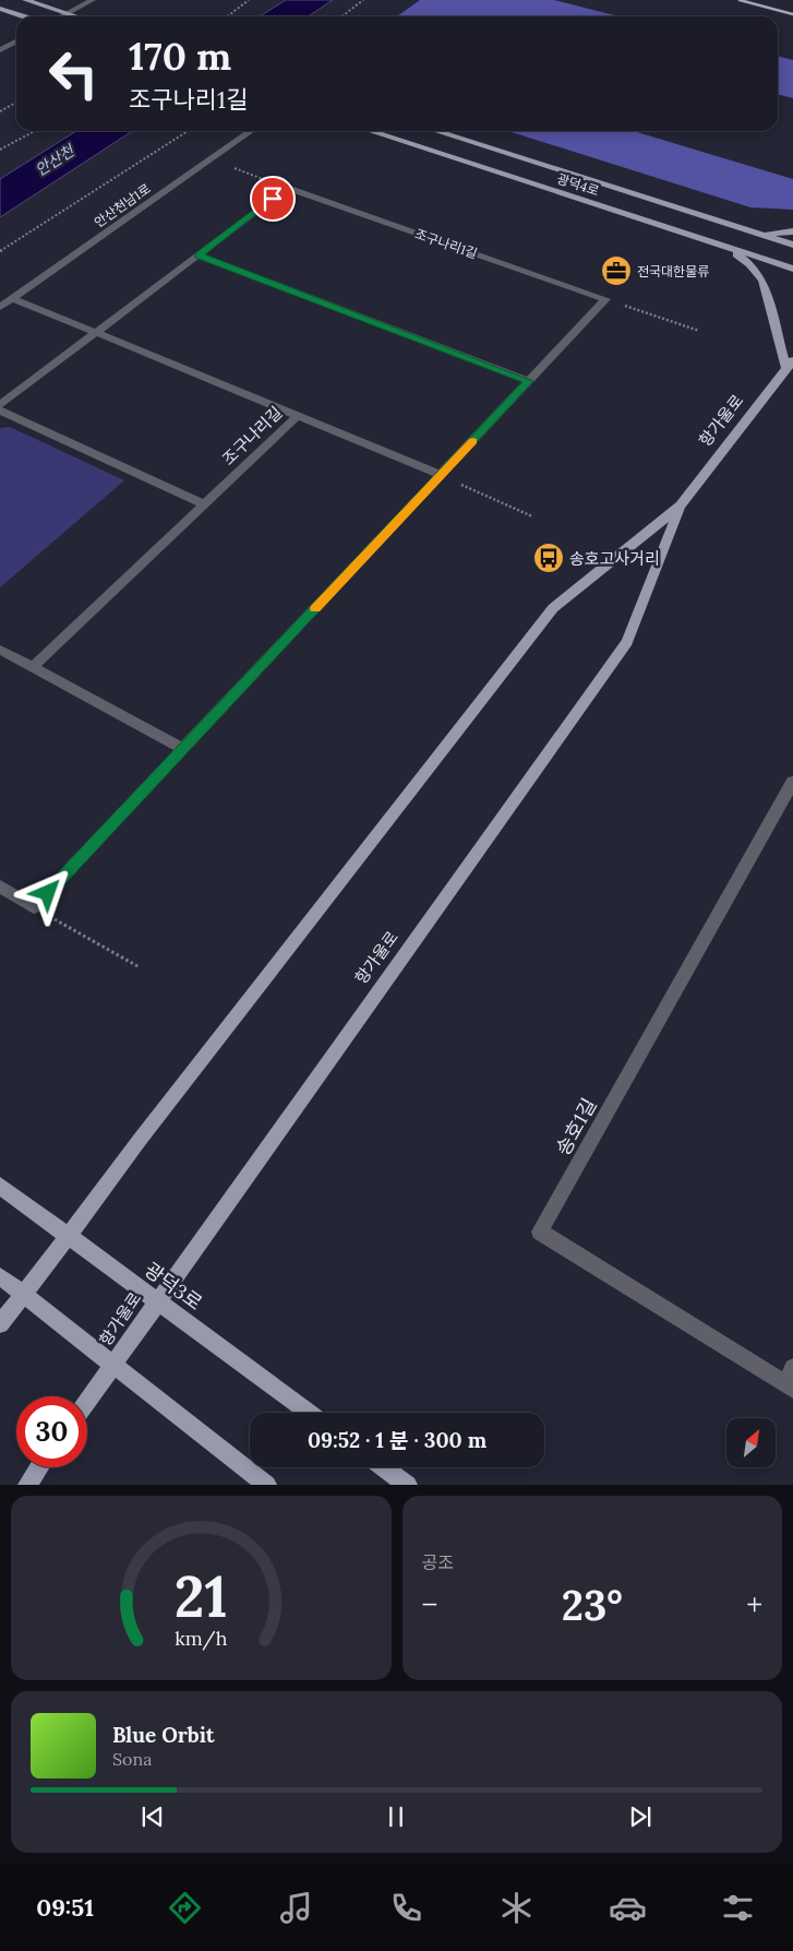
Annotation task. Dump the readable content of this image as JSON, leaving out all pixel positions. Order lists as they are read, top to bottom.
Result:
{
  "streets": {
    "main road": ["광덕4로", "항가울로", "광덕3로"],
    "street": [
      "안산천남1로",
      "조구나리1길",
      "조구나리길",
      "송호1길"
    ]
  },
  "crossings": [
    ["안산천남1로", "조구나리길"],
    ["항가울로", "광덕3로"]
  ],
  "water": ["안산천"],
  "places": {
    "office": ["전국대한물류"],
    "bus stop": ["송호고사거리"]
  },
  "north": "top right",
  "page": {
    "turn": ["170 m", "조구나리1길"],
    "limit": "30",
    "trip": "09:52 · 1 분 · 300 m",
    "tile": "공조",
    "heat": ["−", "23°", "+"],
    "song": ["Blue Orbit", "Sona"],
    "tabs": "09:51",
    "gauge": ["21", "km/h"]
  }
}
